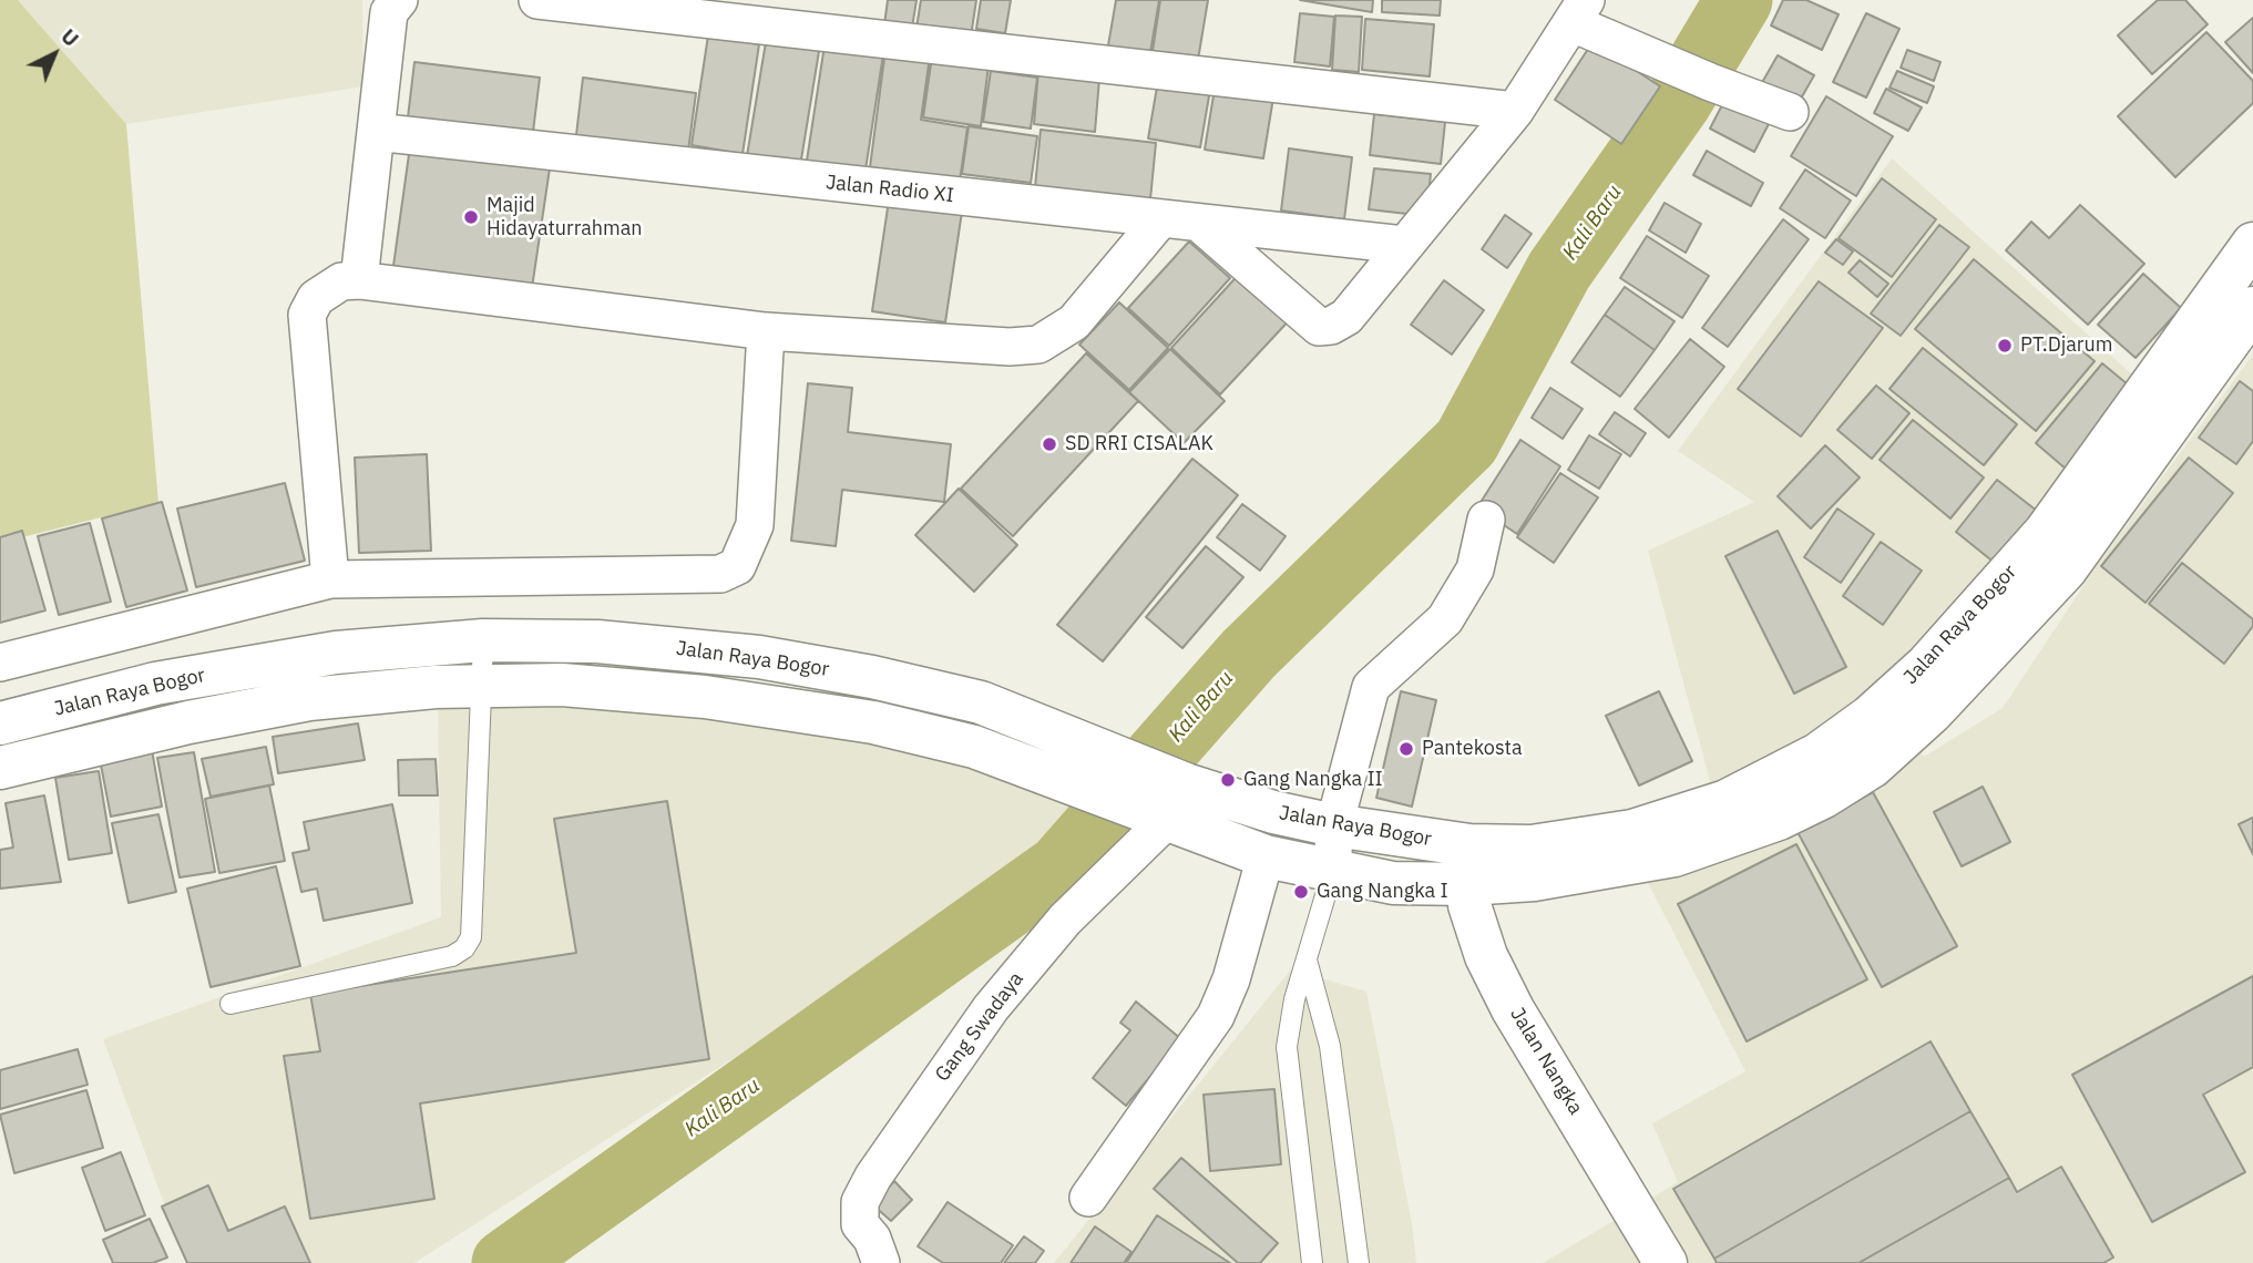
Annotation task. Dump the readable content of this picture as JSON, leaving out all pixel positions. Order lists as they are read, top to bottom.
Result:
{
  "streets": {
    "main road": ["Jalan Raya Bogor", "Jalan Nangka"],
    "street": ["Jalan Radio XI", "Gang Swadaya"]
  },
  "crossings": [
    ["Jalan Raya Bogor", "Gang Swadaya"],
    ["Jalan Raya Bogor", "Jalan Nangka"]
  ],
  "water": ["Kali Baru"],
  "places": [
    "Majid Hidayaturrahman",
    "PT.Djarum",
    "SD RRI CISALAK",
    "Pantekosta",
    "Gang Nangka II",
    "Gang Nangka I"
  ],
  "north": "top right"
}
